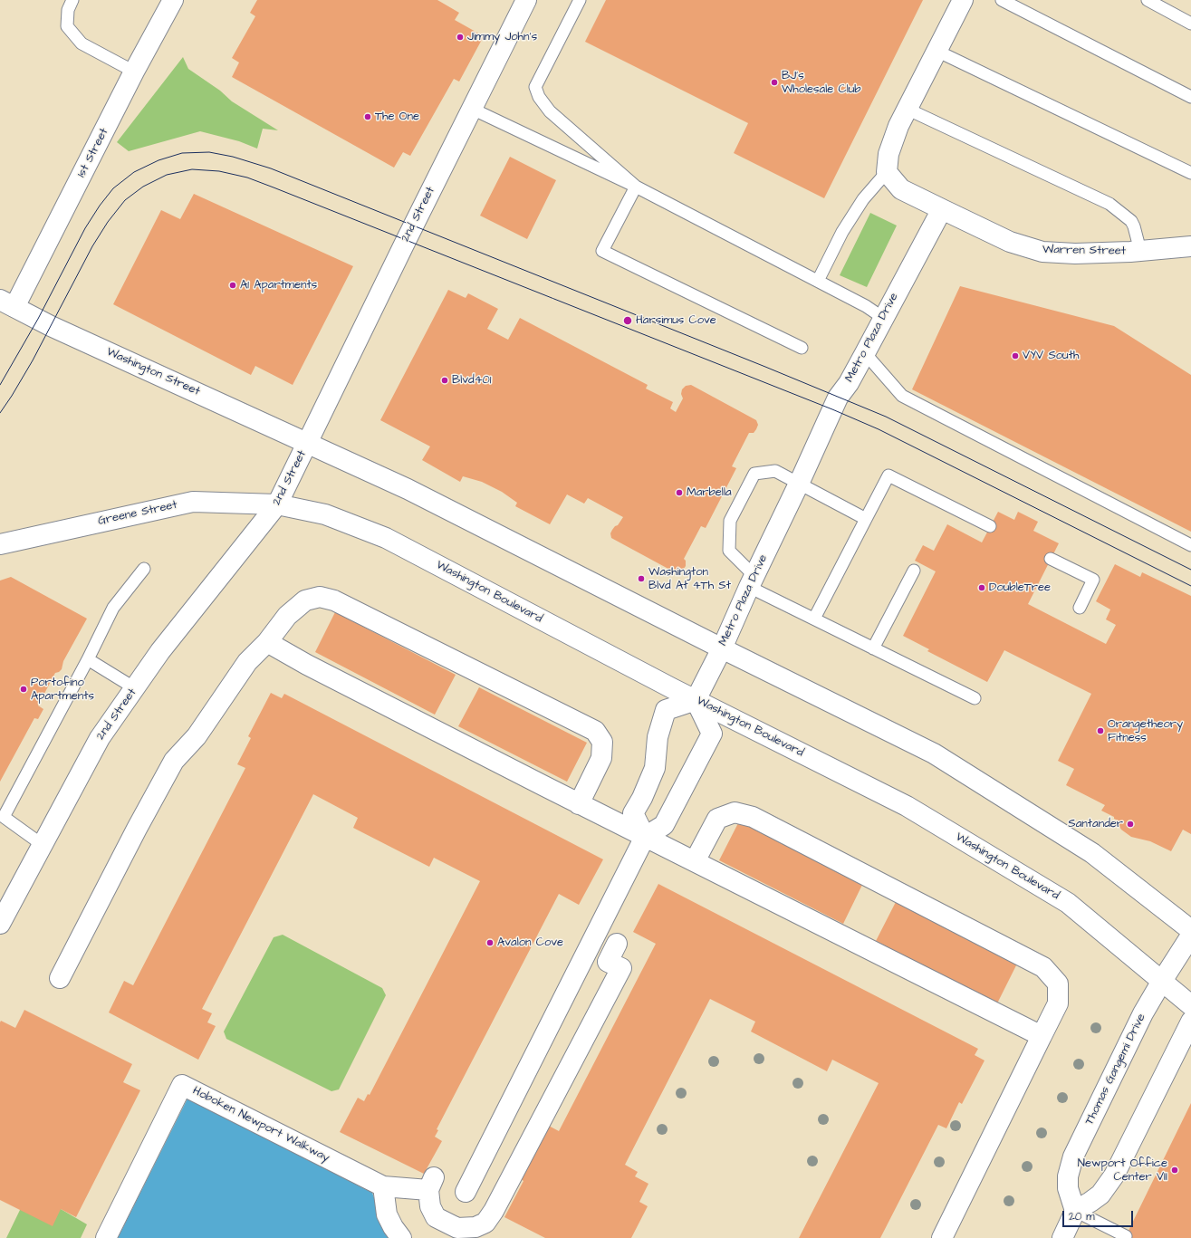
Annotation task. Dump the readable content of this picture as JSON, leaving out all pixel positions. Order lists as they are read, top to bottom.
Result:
{
  "streets": {
    "street": [
      "1st Street",
      "2nd Street",
      "Warren Street",
      "Metro Plaza Drive",
      "Washington Street",
      "Greene Street",
      "Washington Boulevard",
      "Thomas Gangemi Drive",
      "Hoboken Newport Walkway"
    ]
  },
  "crossings": [
    ["1st Street", "Washington Street"],
    ["2nd Street", "Washington Street"],
    ["2nd Street", "Greene Street"],
    ["2nd Street", "Washington Boulevard"],
    ["Warren Street", "Metro Plaza Drive"],
    ["Metro Plaza Drive", "Washington Boulevard"],
    ["Greene Street", "Washington Boulevard"],
    ["Washington Boulevard", "Thomas Gangemi Drive"]
  ],
  "places": [
    "Jimmy John's",
    "BJ's Wholesale Club",
    "The One",
    "A1 Apartments",
    "Harsimus Cove",
    "VYV South",
    "Blvd401",
    "Marbella",
    "Washington Blvd At 4Th St",
    "DoubleTree",
    "Portofino Apartments",
    "Orangetheory Fitness",
    "Santander",
    "Avalon Cove",
    "Newport Office Center VII"
  ],
  "scale_bar": "20 m"
}
